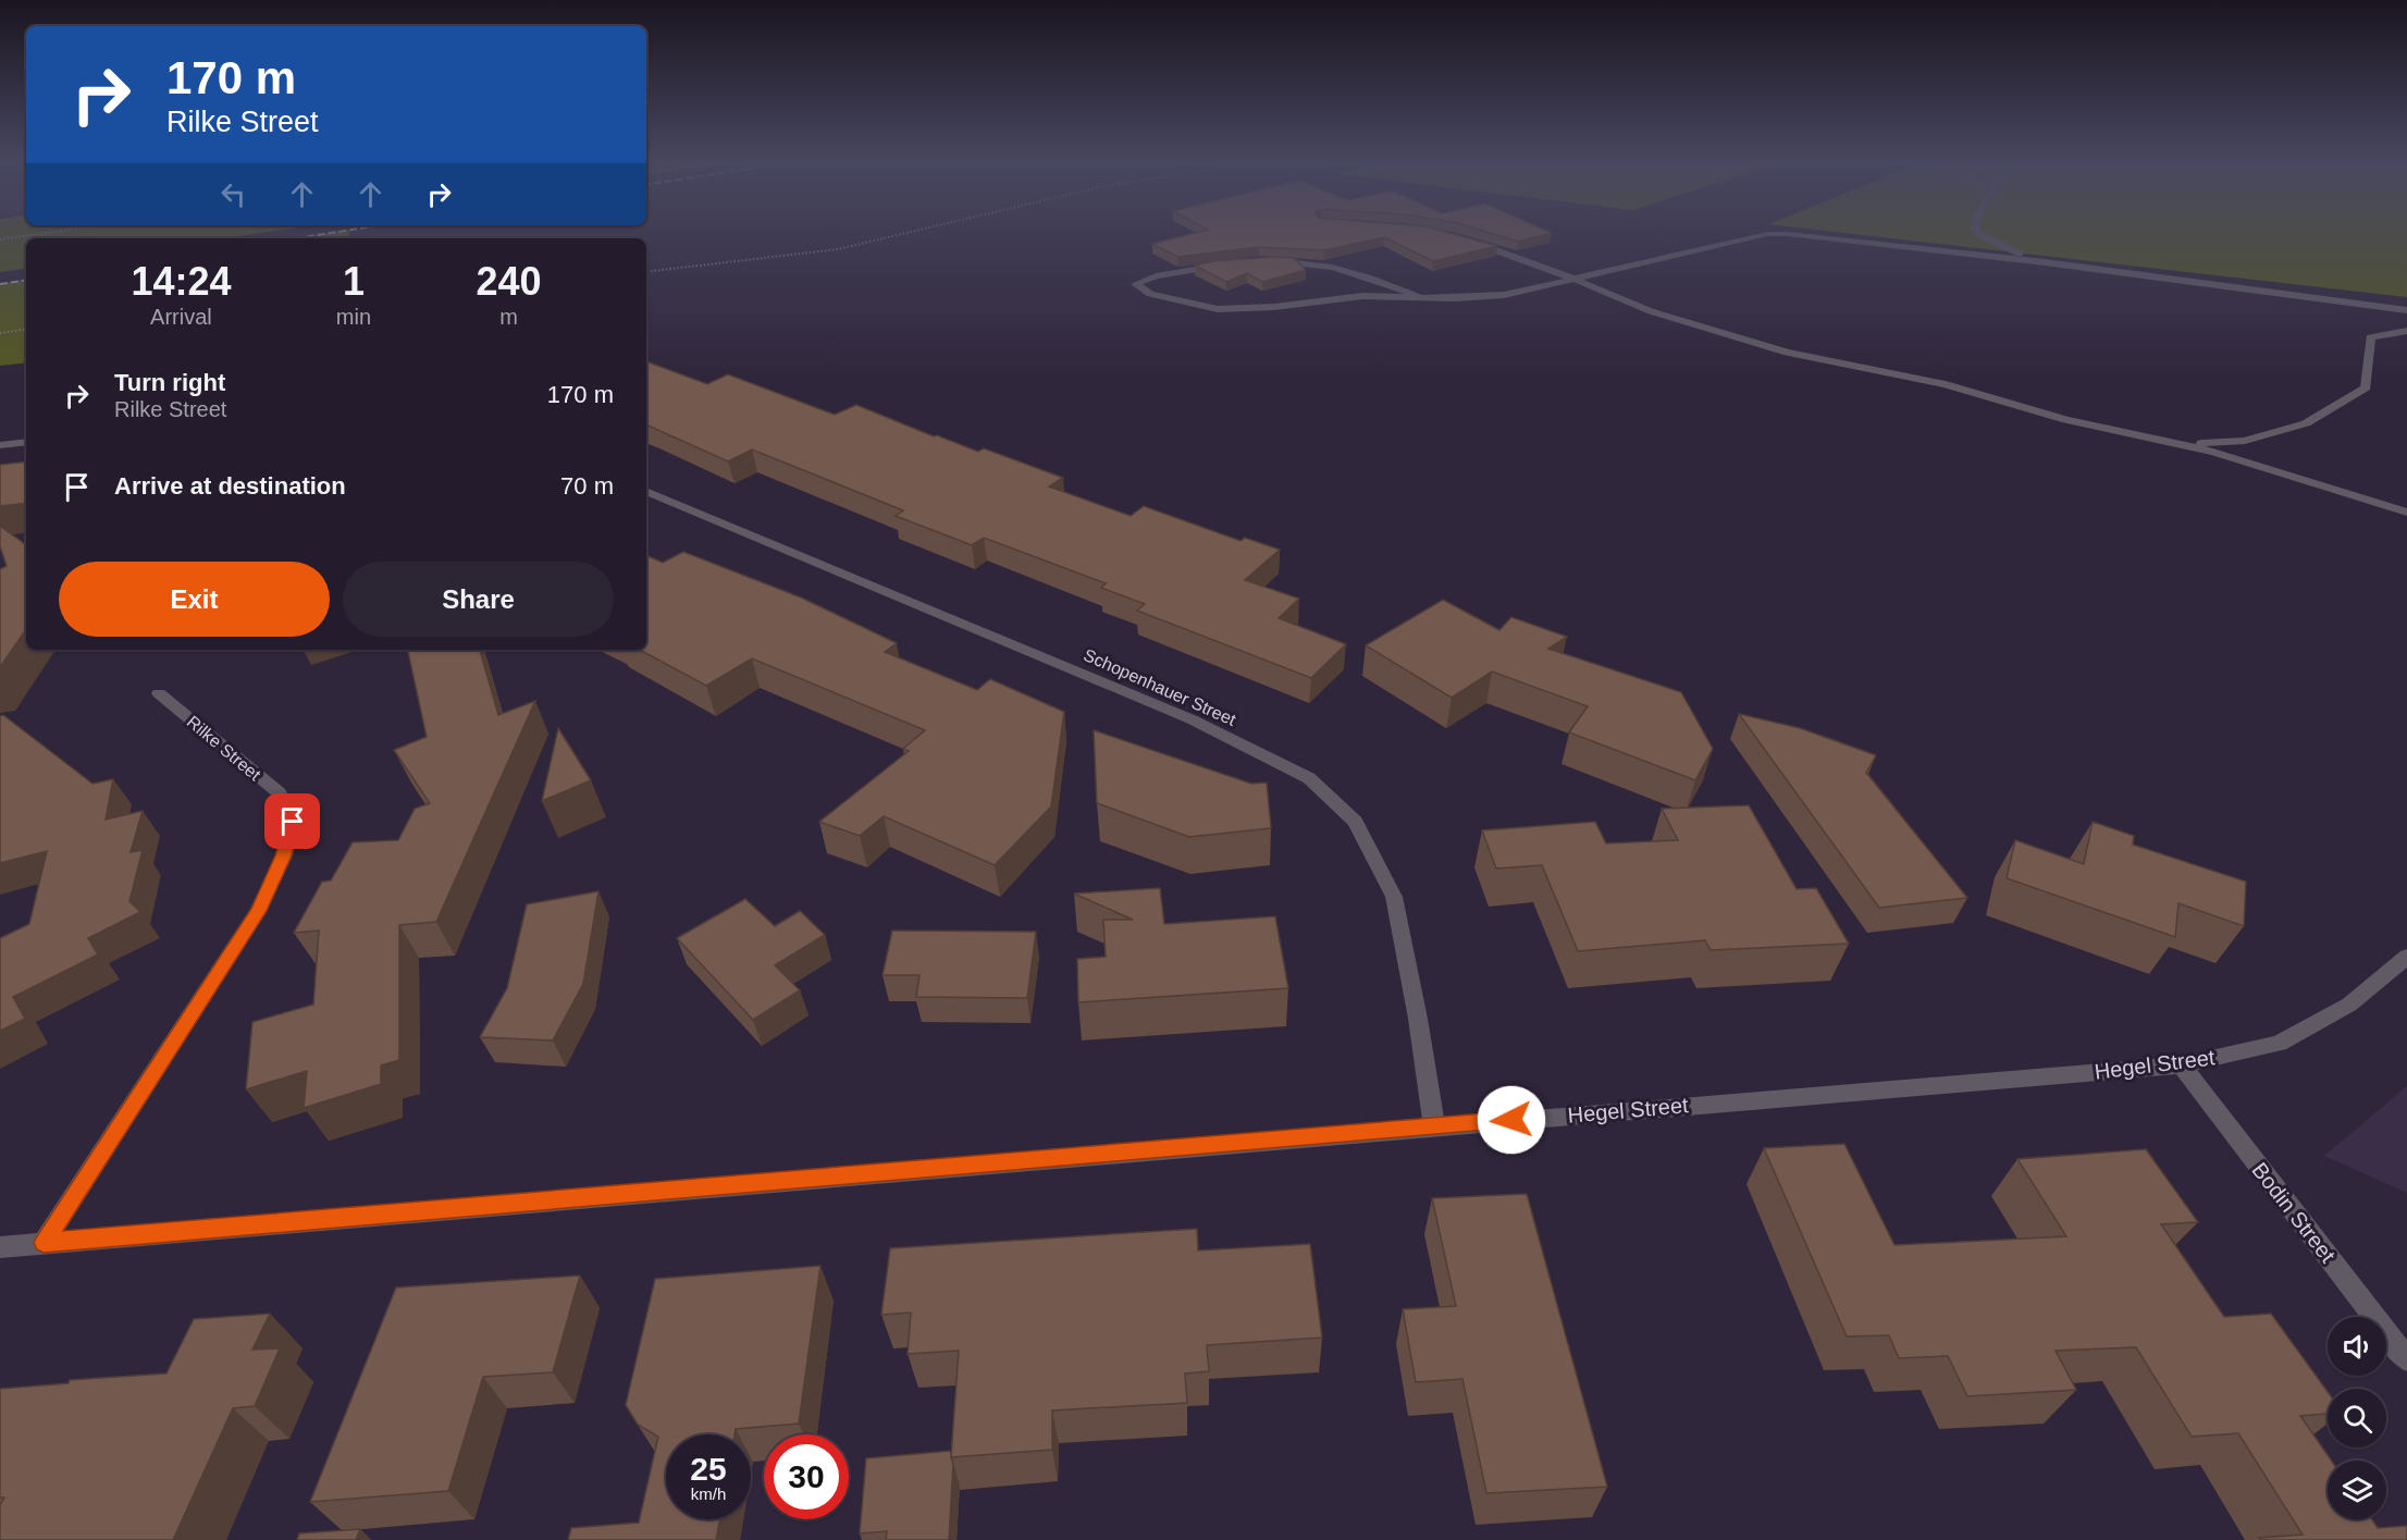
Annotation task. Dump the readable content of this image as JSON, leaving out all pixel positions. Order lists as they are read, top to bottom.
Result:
{
  "streets": {
    "street": [
      "Schopenhauer Street",
      "Rilke Street",
      "Hegel Street",
      "Bodin Street"
    ]
  },
  "crossings": [
    ["Schopenhauer Street", "Hegel Street"],
    ["Rilke Street", "Hegel Street"],
    ["Hegel Street", "Bodin Street"]
  ],
  "page": {
    "turn": ["170 m", "Rilke Street"],
    "eta": [
      "14:24",
      "Arrival",
      "1",
      "min",
      "240",
      "m"
    ],
    "list": [
      {
        "name": "Turn right",
        "note": "Rilke Street",
        "value": "170 m"
      },
      {
        "name": "Arrive at destination",
        "value": "70 m"
      }
    ],
    "buttons": ["Exit", "Share"],
    "speed": "25 km/h",
    "limit": "30"
  }
}
